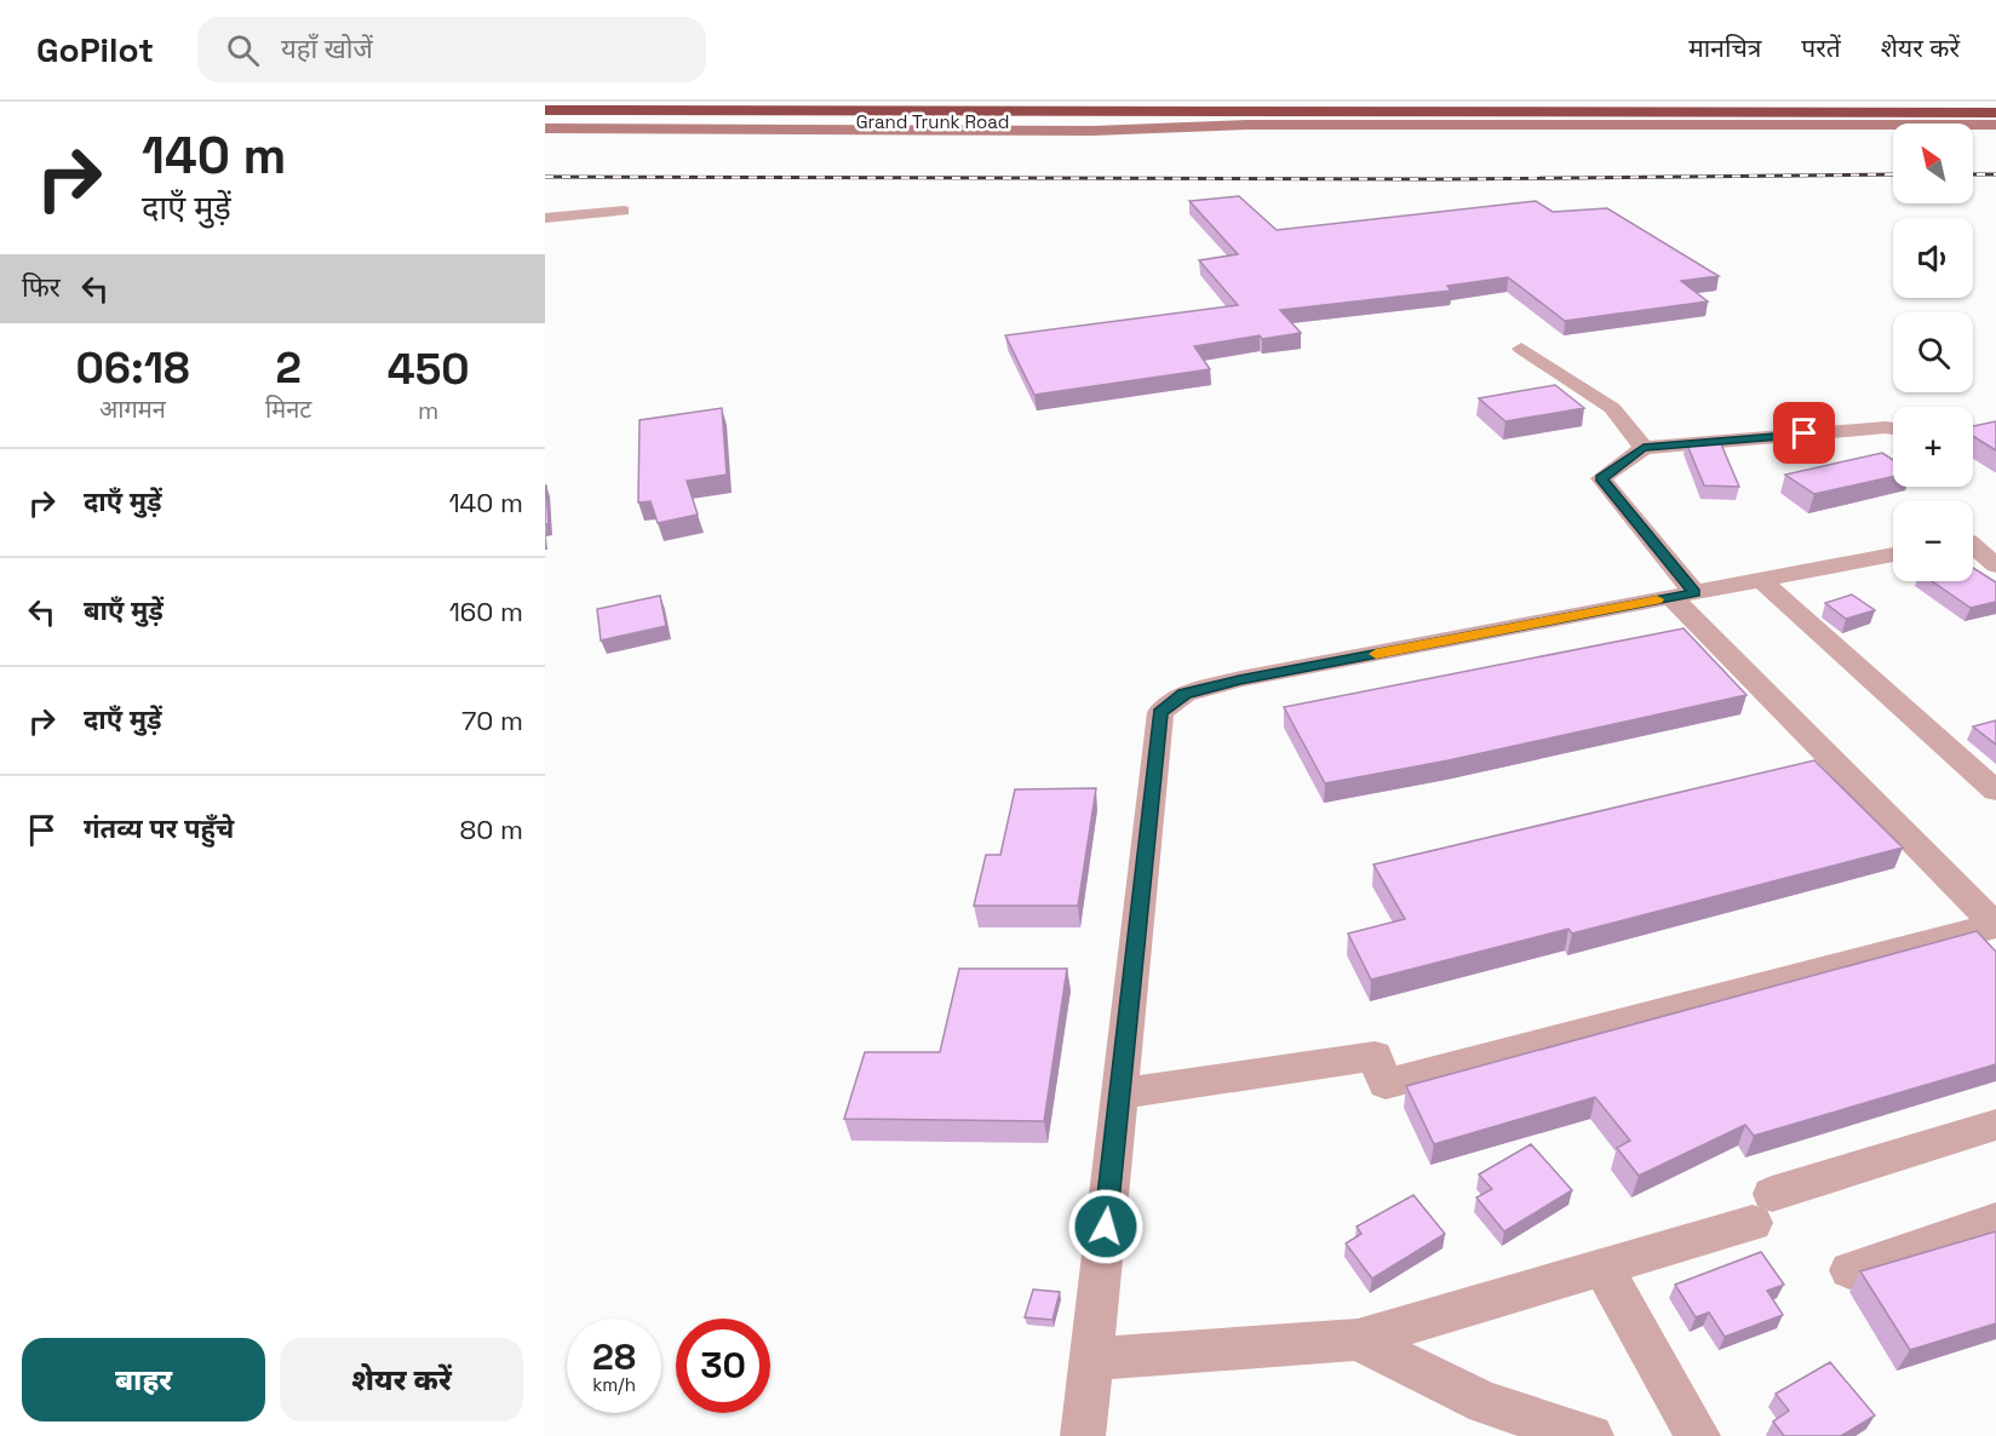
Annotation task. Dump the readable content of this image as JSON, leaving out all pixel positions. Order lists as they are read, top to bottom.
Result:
{
  "streets": {
    "highway": ["Grand Trunk Road"]
  },
  "north": "top left",
  "page": {
    "header": "GoPilot",
    "search": "यहाँ खोजें",
    "nav": ["मानचित्र", "परतें", "शेयर करें"],
    "turn": ["140 m", "दाएँ मुड़ें"],
    "map_buttons": ["+", "−"],
    "then": "फिर",
    "eta": [
      "06:18",
      "आगमन",
      "2",
      "मिनट",
      "450",
      "m"
    ],
    "list": [
      {
        "name": "दाएँ मुड़ें",
        "value": "140 m"
      },
      {
        "name": "बाएँ मुड़ें",
        "value": "160 m"
      },
      {
        "name": "दाएँ मुड़ें",
        "value": "70 m"
      },
      {
        "name": "गंतव्य पर पहुँचे",
        "value": "80 m"
      }
    ],
    "speed": "28 km/h",
    "limit": "30",
    "buttons": ["बाहर", "शेयर करें"]
  }
}
